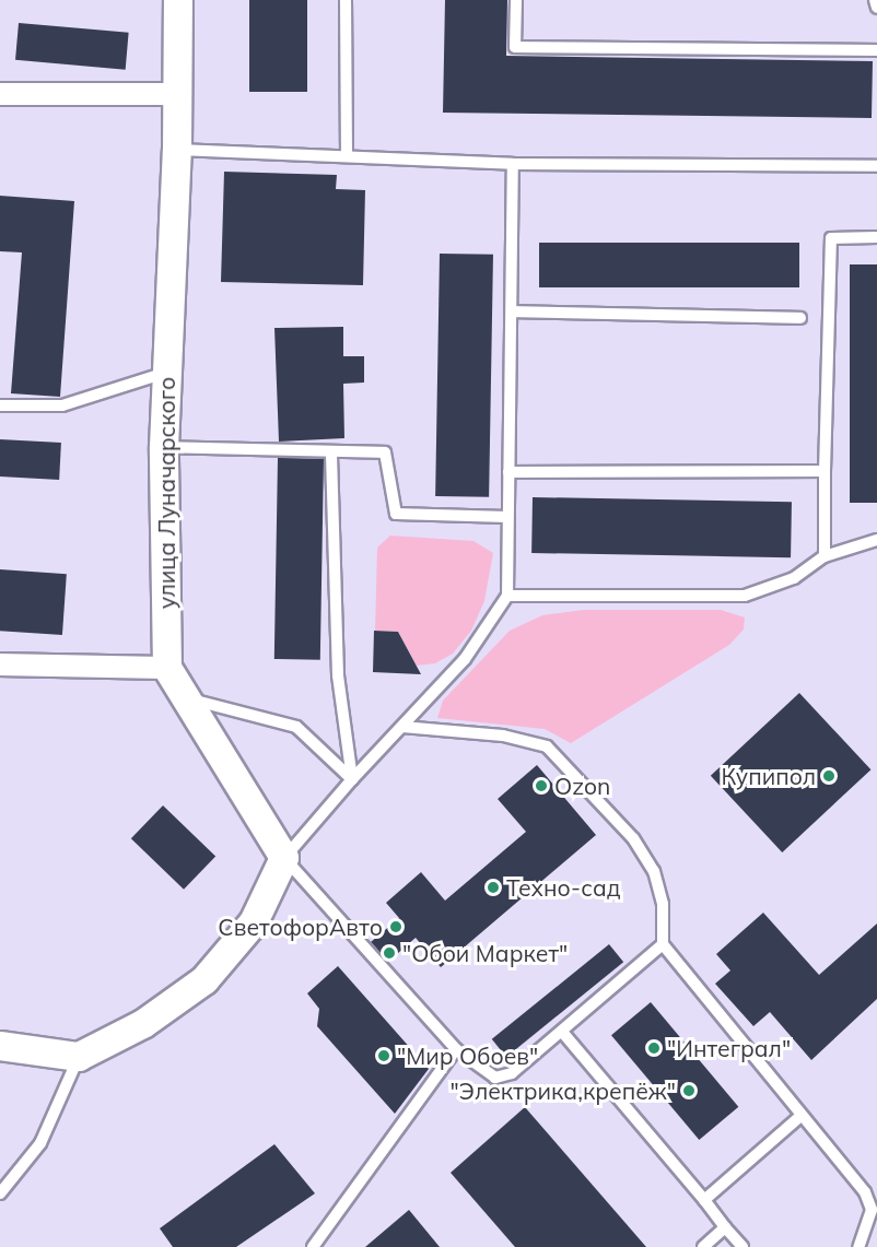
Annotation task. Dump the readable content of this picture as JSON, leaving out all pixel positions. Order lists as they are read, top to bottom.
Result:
{
  "streets": {
    "street": ["улица Луначарского"]
  },
  "places": [
    "Купипол",
    "Ozon",
    "Техно-сад",
    "СветофорАвто",
    "\"Обои Маркет\"",
    "\"Интеграл\"",
    "\"Мир Обоев\"",
    "\"Электрика,крепёж\""
  ]
}
